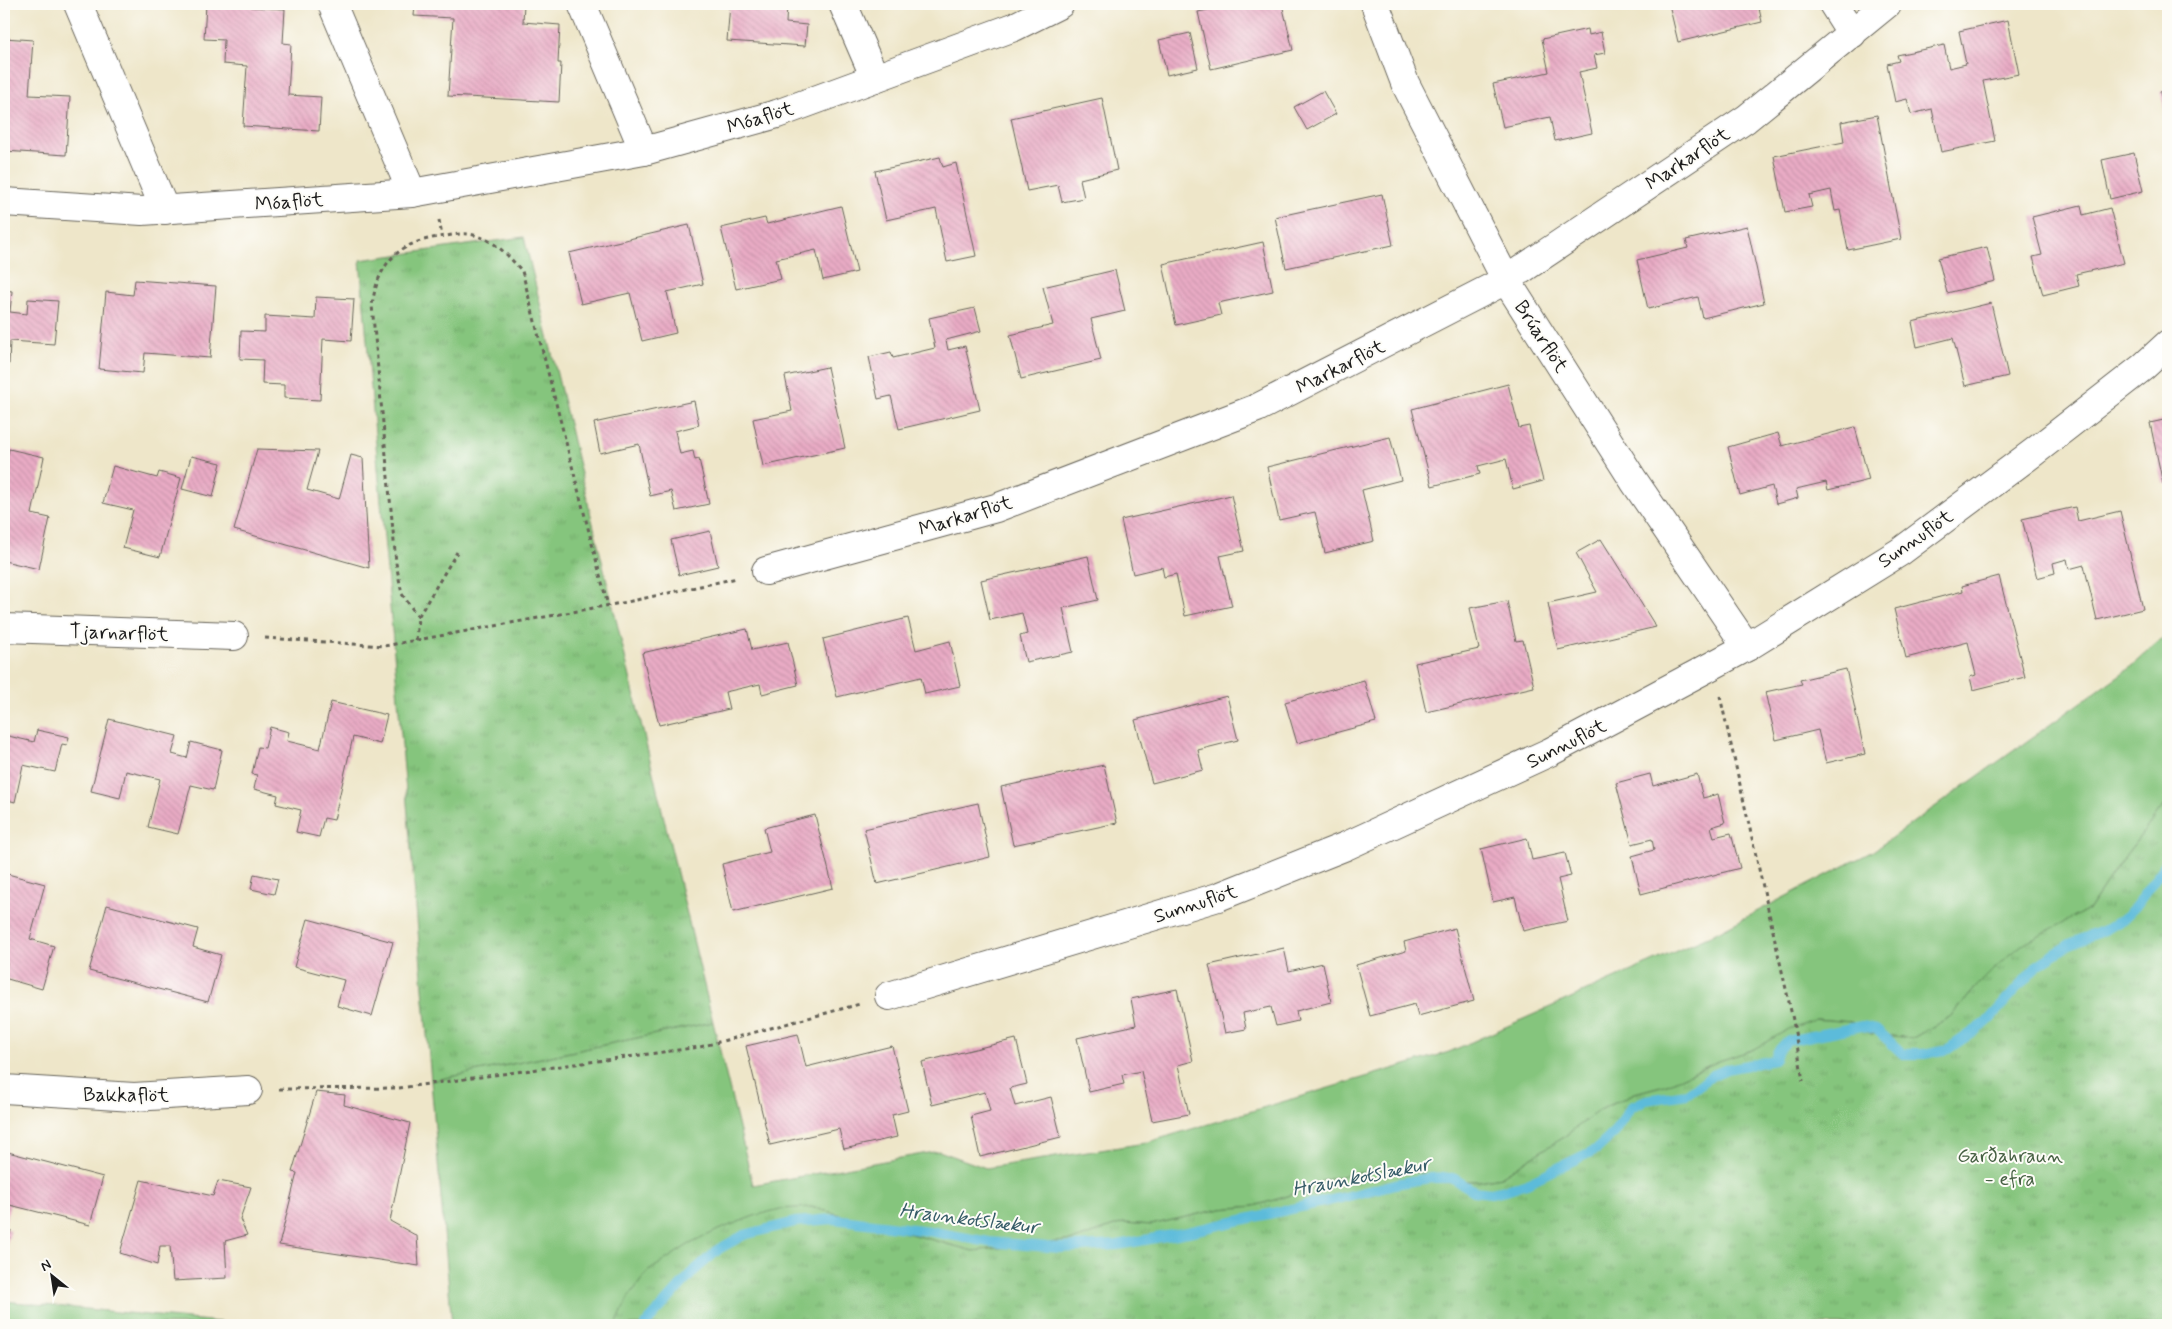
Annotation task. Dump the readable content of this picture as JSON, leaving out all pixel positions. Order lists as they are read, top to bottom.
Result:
{
  "streets": {
    "street": [
      "Móaflöt",
      "Markarflöt",
      "Brúarflöt",
      "Sunnuflöt",
      "Tjarnarflöt",
      "Bakkaflöt"
    ]
  },
  "crossings": [
    ["Markarflöt", "Brúarflöt"],
    ["Brúarflöt", "Sunnuflöt"]
  ],
  "water": ["Hraunkotslækur"],
  "parks": ["Garðahraun - efra"],
  "north": "top left"
}
